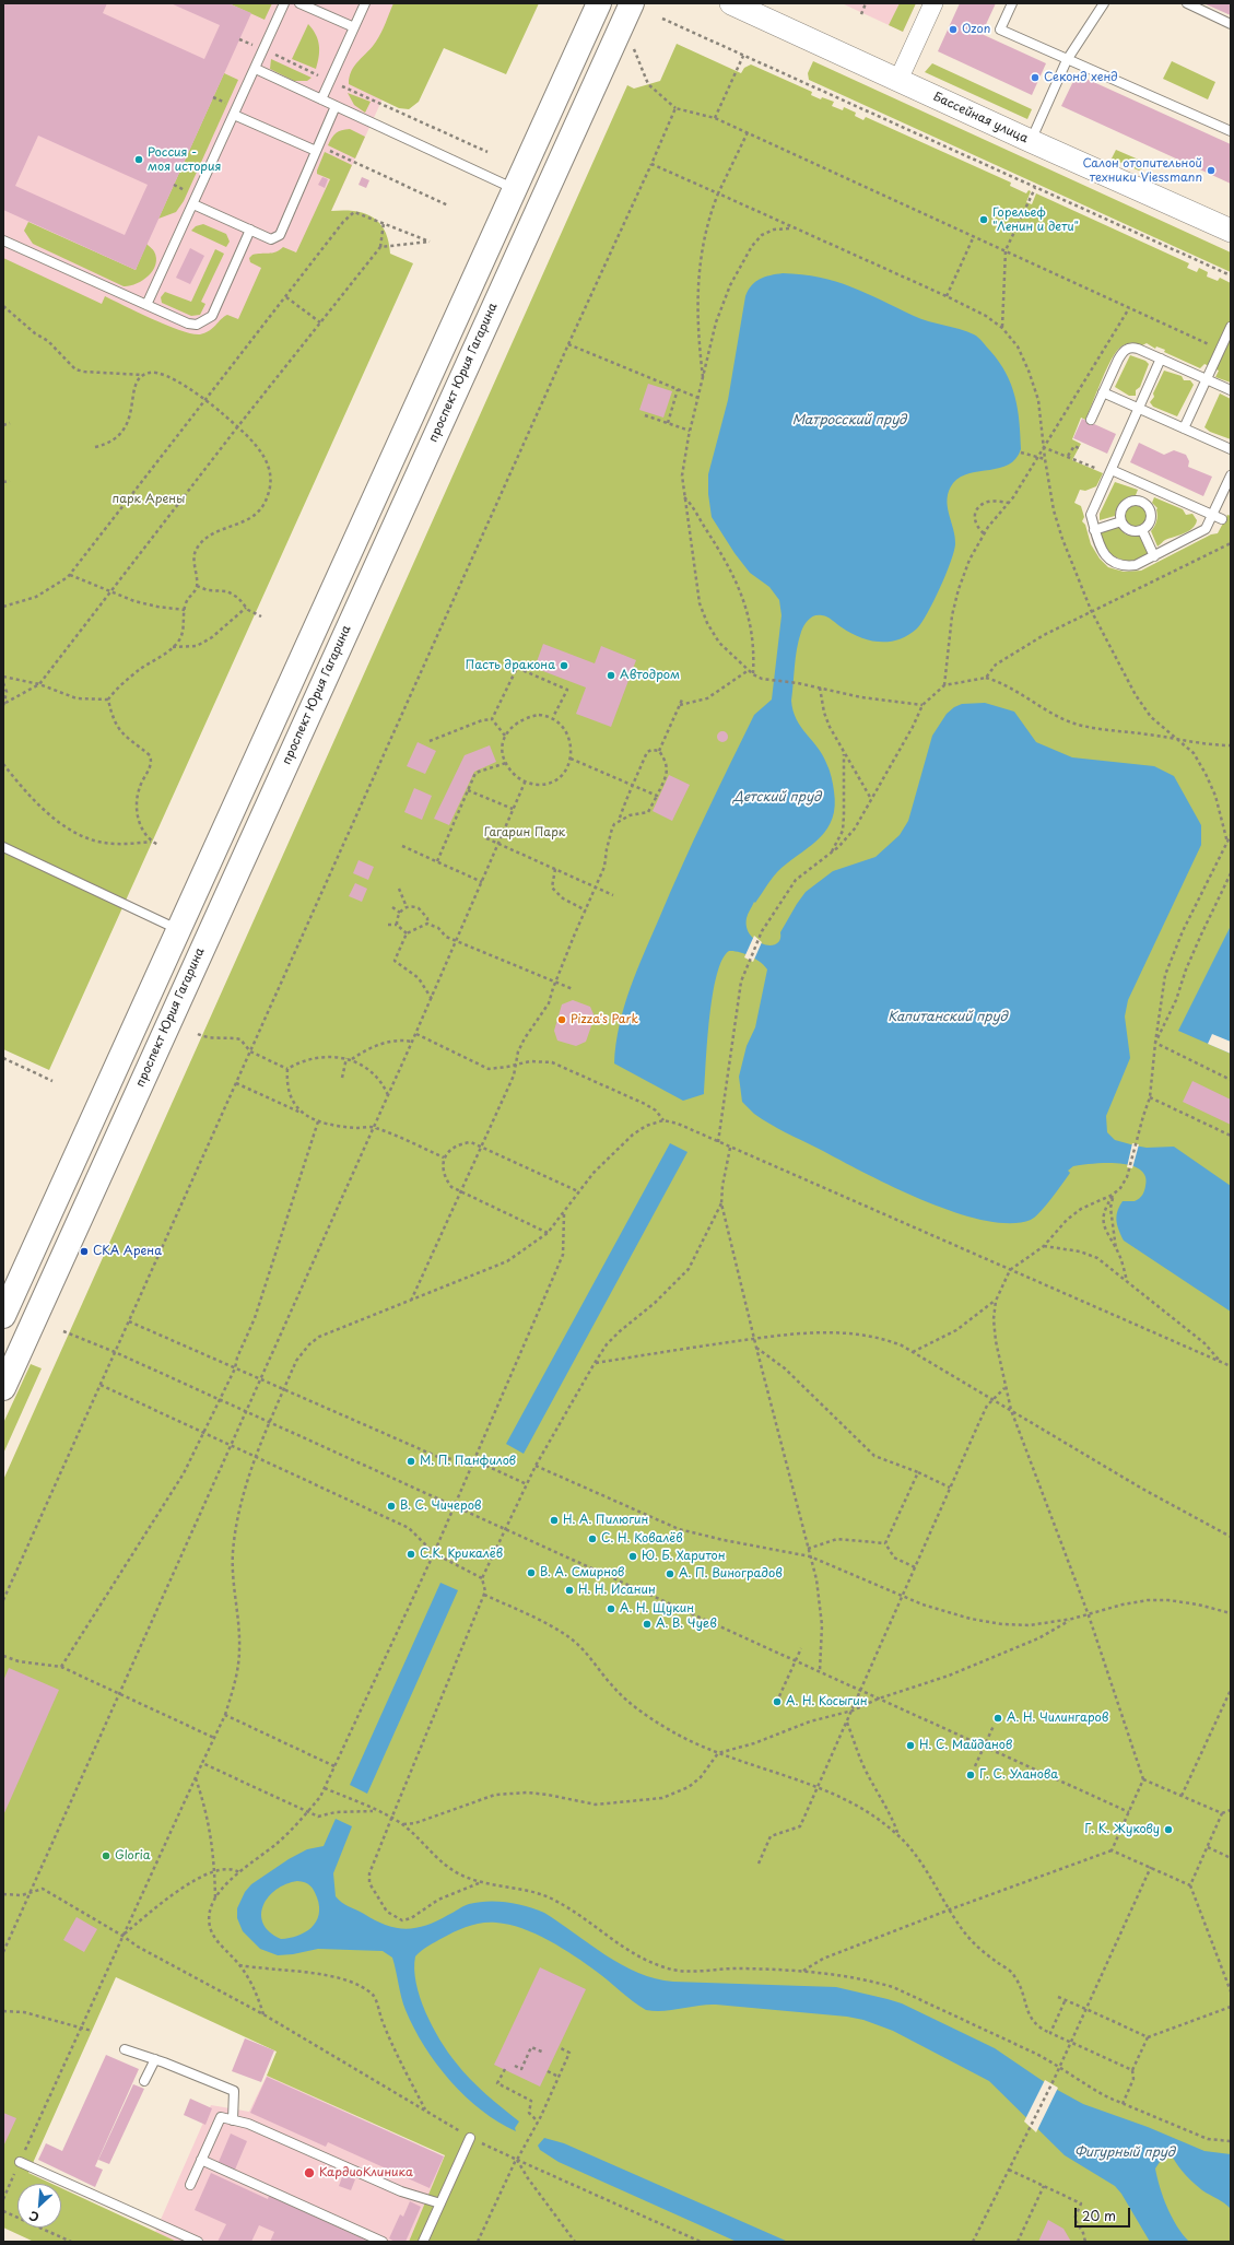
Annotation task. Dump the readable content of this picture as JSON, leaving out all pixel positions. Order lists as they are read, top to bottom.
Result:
{
  "streets": {
    "main road": ["проспект Юрия Гагарина"],
    "street": ["Бассейная улица"]
  },
  "water": [
    "Матросский пруд",
    "Детский пруд",
    "Капитанский пруд",
    "Фигурный пруд"
  ],
  "parks": ["парк Арены", "Гагарин Парк"],
  "places": [
    "Ozon",
    "Секонд хенд",
    "Россия - моя история",
    "Салон отопительной техники Viessmann",
    "Горельеф \"Ленин и дети\"",
    "Пасть дракона",
    "Автодром",
    "Pizza's Park",
    "СКА Арена",
    "М. П. Панфилов",
    "В. С. Чичеров",
    "Н. А. Пилюгин",
    "С. Н. Ковалёв",
    "С.К. Крикалёв",
    "Ю. Б. Харитон",
    "В. А. Смирнов",
    "А. П. Виноградов",
    "Н. Н. Исанин",
    "А. Н. Щукин",
    "А. В. Чуев",
    "А. Н. Косыгин",
    "А. Н. Чилингаров",
    "Н. С. Майданов",
    "Г. С. Уланова",
    "Г. К. Жукову",
    "Gloria",
    "КардиоКлиника"
  ],
  "scale_bar": "20 m",
  "north": "bottom left"
}
